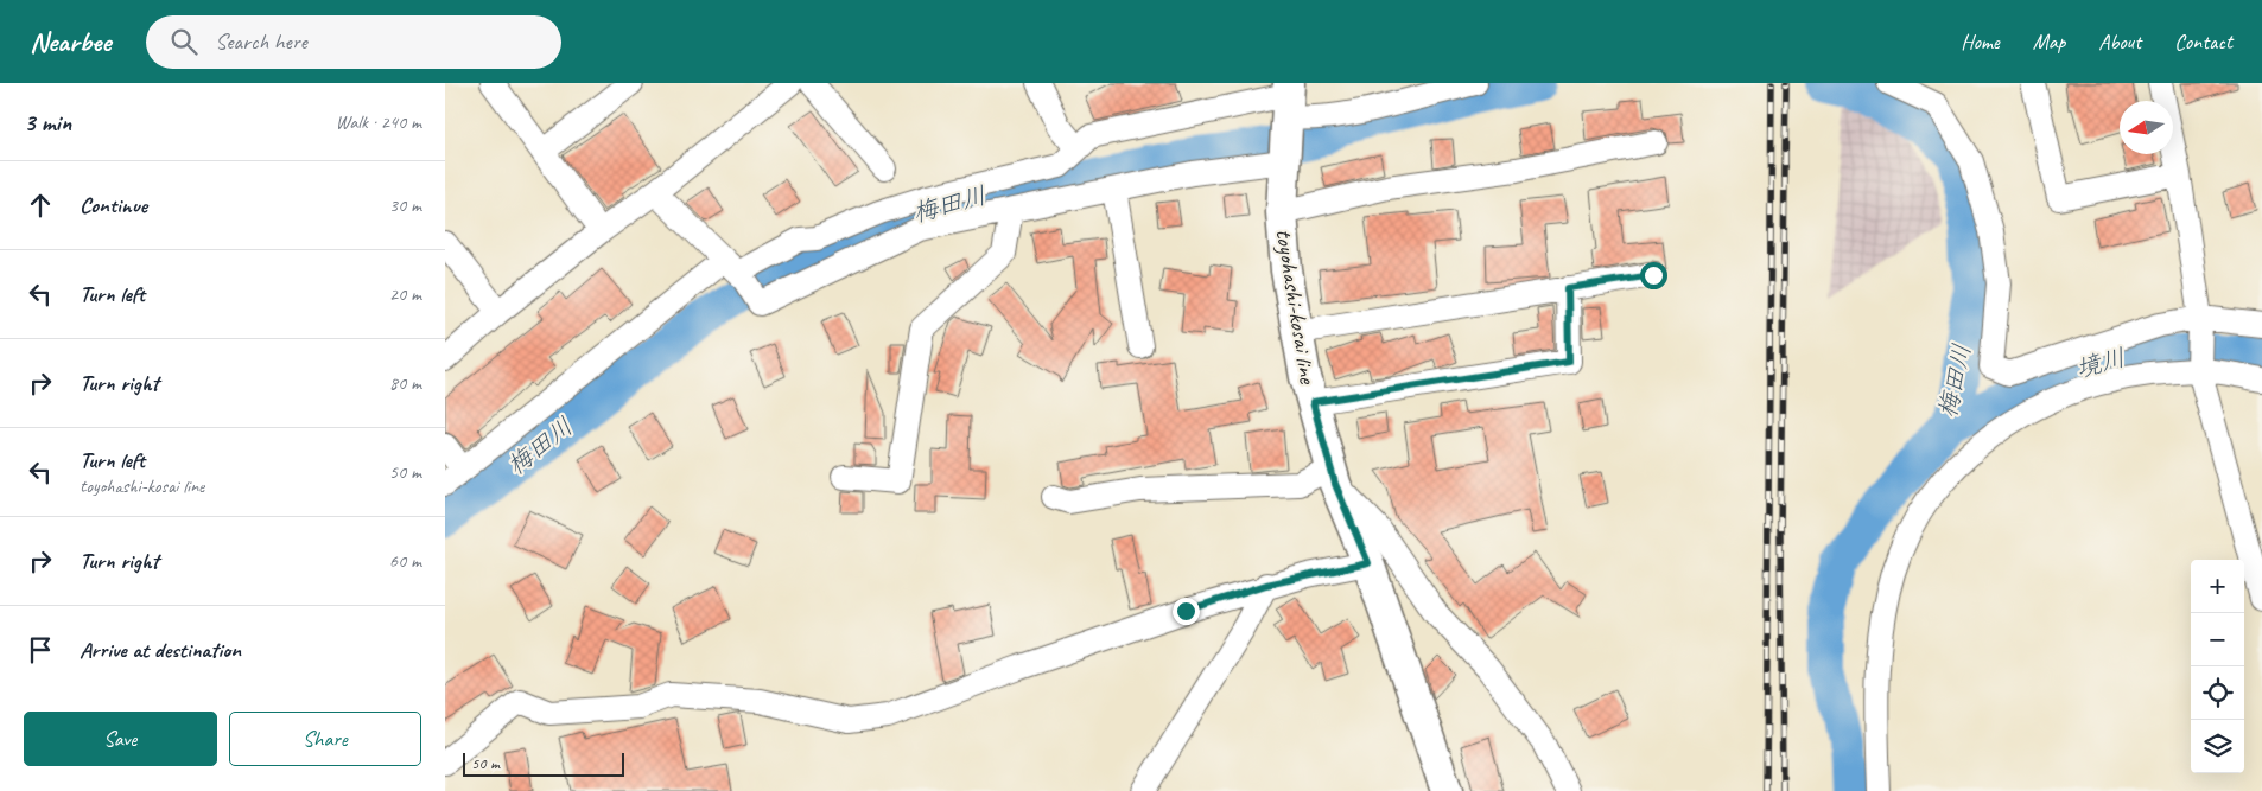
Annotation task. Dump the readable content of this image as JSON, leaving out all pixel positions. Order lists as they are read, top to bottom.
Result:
{
  "streets": {
    "main road": ["toyohashi-kosai line"]
  },
  "water": ["梅田川", "境川"],
  "scale_bar": "50 m",
  "north": "left",
  "page": {
    "header": "Nearbee",
    "search": "Search here",
    "nav": [
      "Home",
      "Map",
      "About",
      "Contact"
    ],
    "heading": ["3 min", "Walk · 240 m"],
    "list": [
      ["Continue", "30 m"],
      ["Turn left", "20 m"],
      ["Turn right", "80 m"],
      ["Turn left", "toyohashi-kosai line", "50 m"],
      ["Turn right", "60 m"],
      "Arrive at destination"
    ],
    "map_buttons": ["+", "−"],
    "buttons": ["Save", "Share"],
    "scale": "50 m"
  }
}
